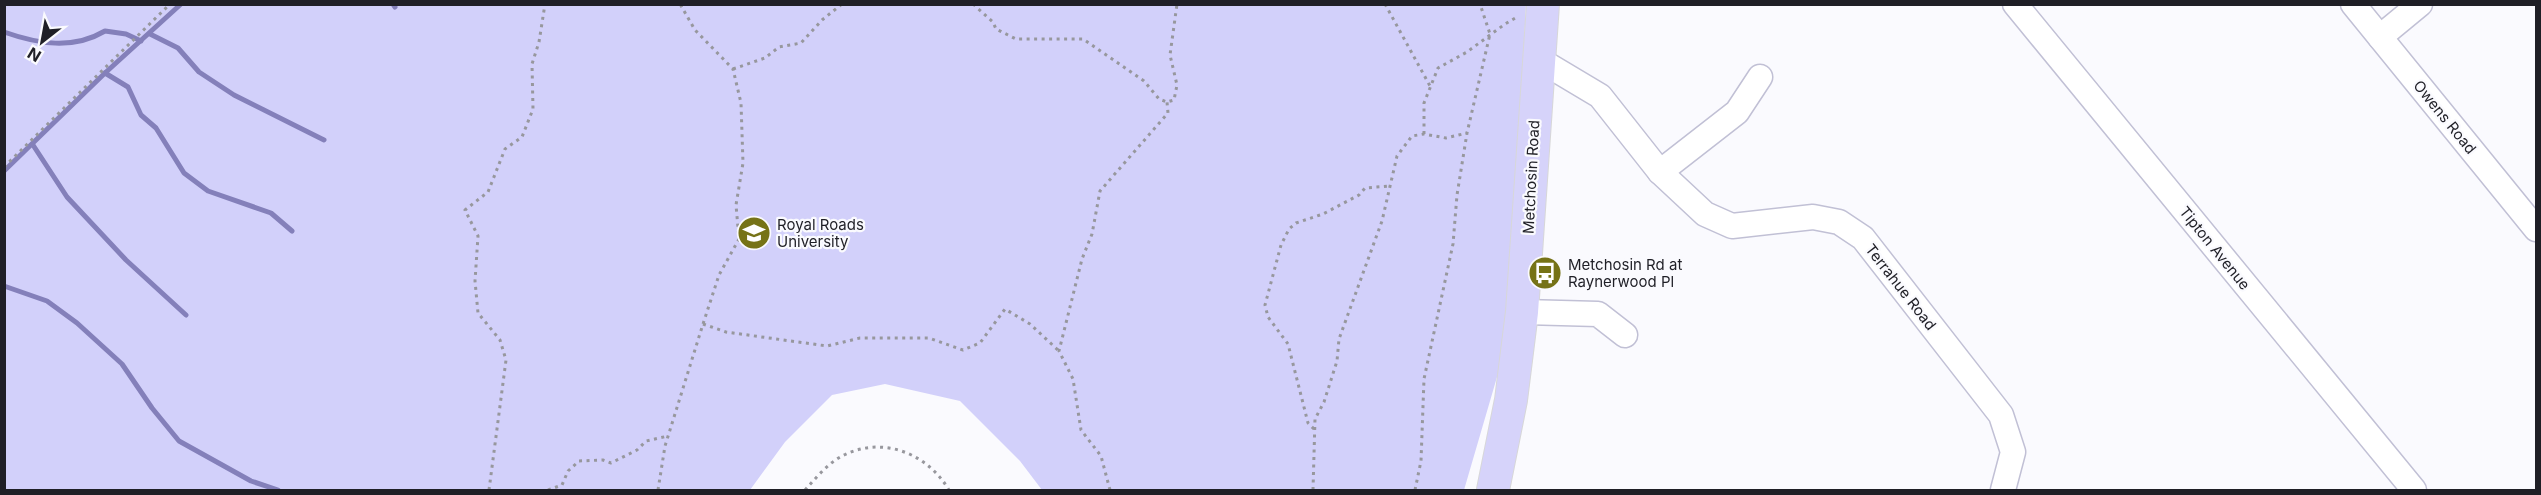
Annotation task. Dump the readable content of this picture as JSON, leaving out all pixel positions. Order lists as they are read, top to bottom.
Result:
{
  "streets": {
    "main road": ["Metchosin Road"],
    "street": ["Owens Road", "Tipton Avenue", "Terrahue Road"]
  },
  "crossings": [
    ["Metchosin Road", "Terrahue Road"]
  ],
  "places": {
    "school or university": ["Royal Roads University"],
    "bus stop": ["Metchosin Rd at Raynerwood Pl"]
  },
  "north": "bottom left"
}
